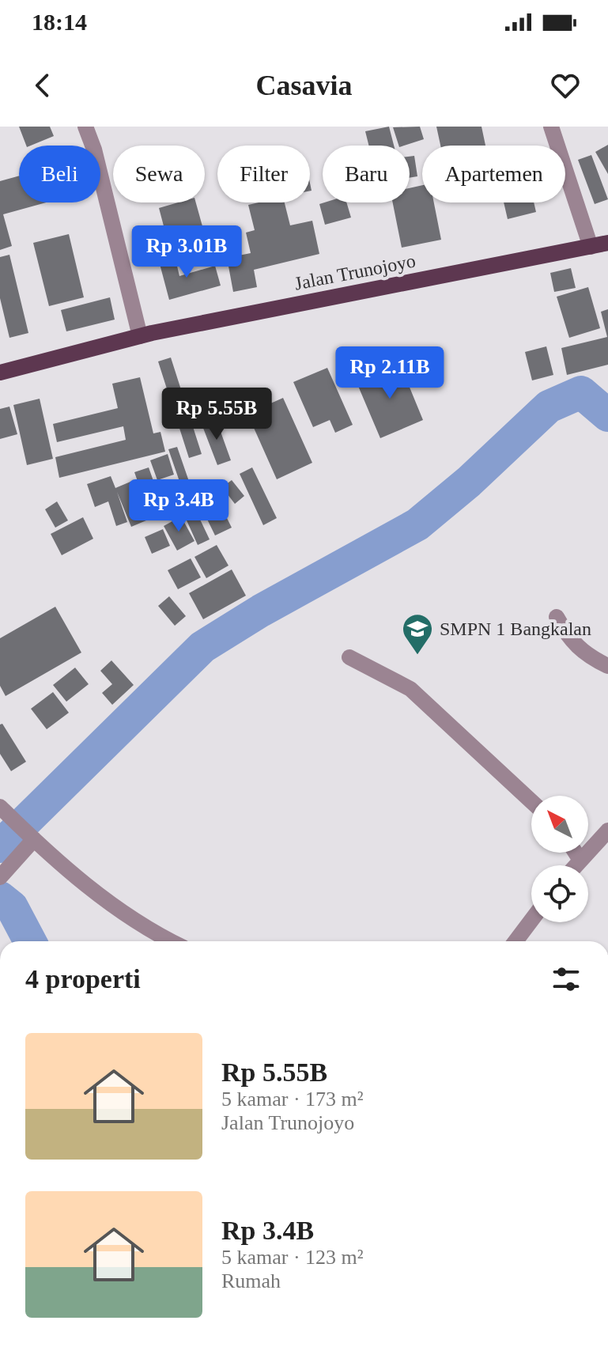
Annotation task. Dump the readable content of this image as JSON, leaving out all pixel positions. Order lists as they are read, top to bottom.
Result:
{
  "streets": {
    "main road": ["Jalan Trunojoyo"]
  },
  "places": {
    "school or university": ["SMPN 1 Bangkalan"]
  },
  "north": "top left",
  "page": {
    "status": "18:14",
    "header": "Casavia",
    "chip": [
      "Beli",
      "Sewa",
      "Filter",
      "Baru",
      "Apartemen"
    ],
    "price": [
      "Rp 3.01B",
      "Rp 2.11B",
      "Rp 5.55B",
      "Rp 3.4B"
    ],
    "heading": "4 properti",
    "list": [
      {
        "name": "Rp 5.55B",
        "note": "5 kamar · 173 m² · Jalan Trunojoyo"
      },
      {
        "name": "Rp 3.4B",
        "note": "5 kamar · 123 m² · Rumah"
      }
    ]
  }
}
